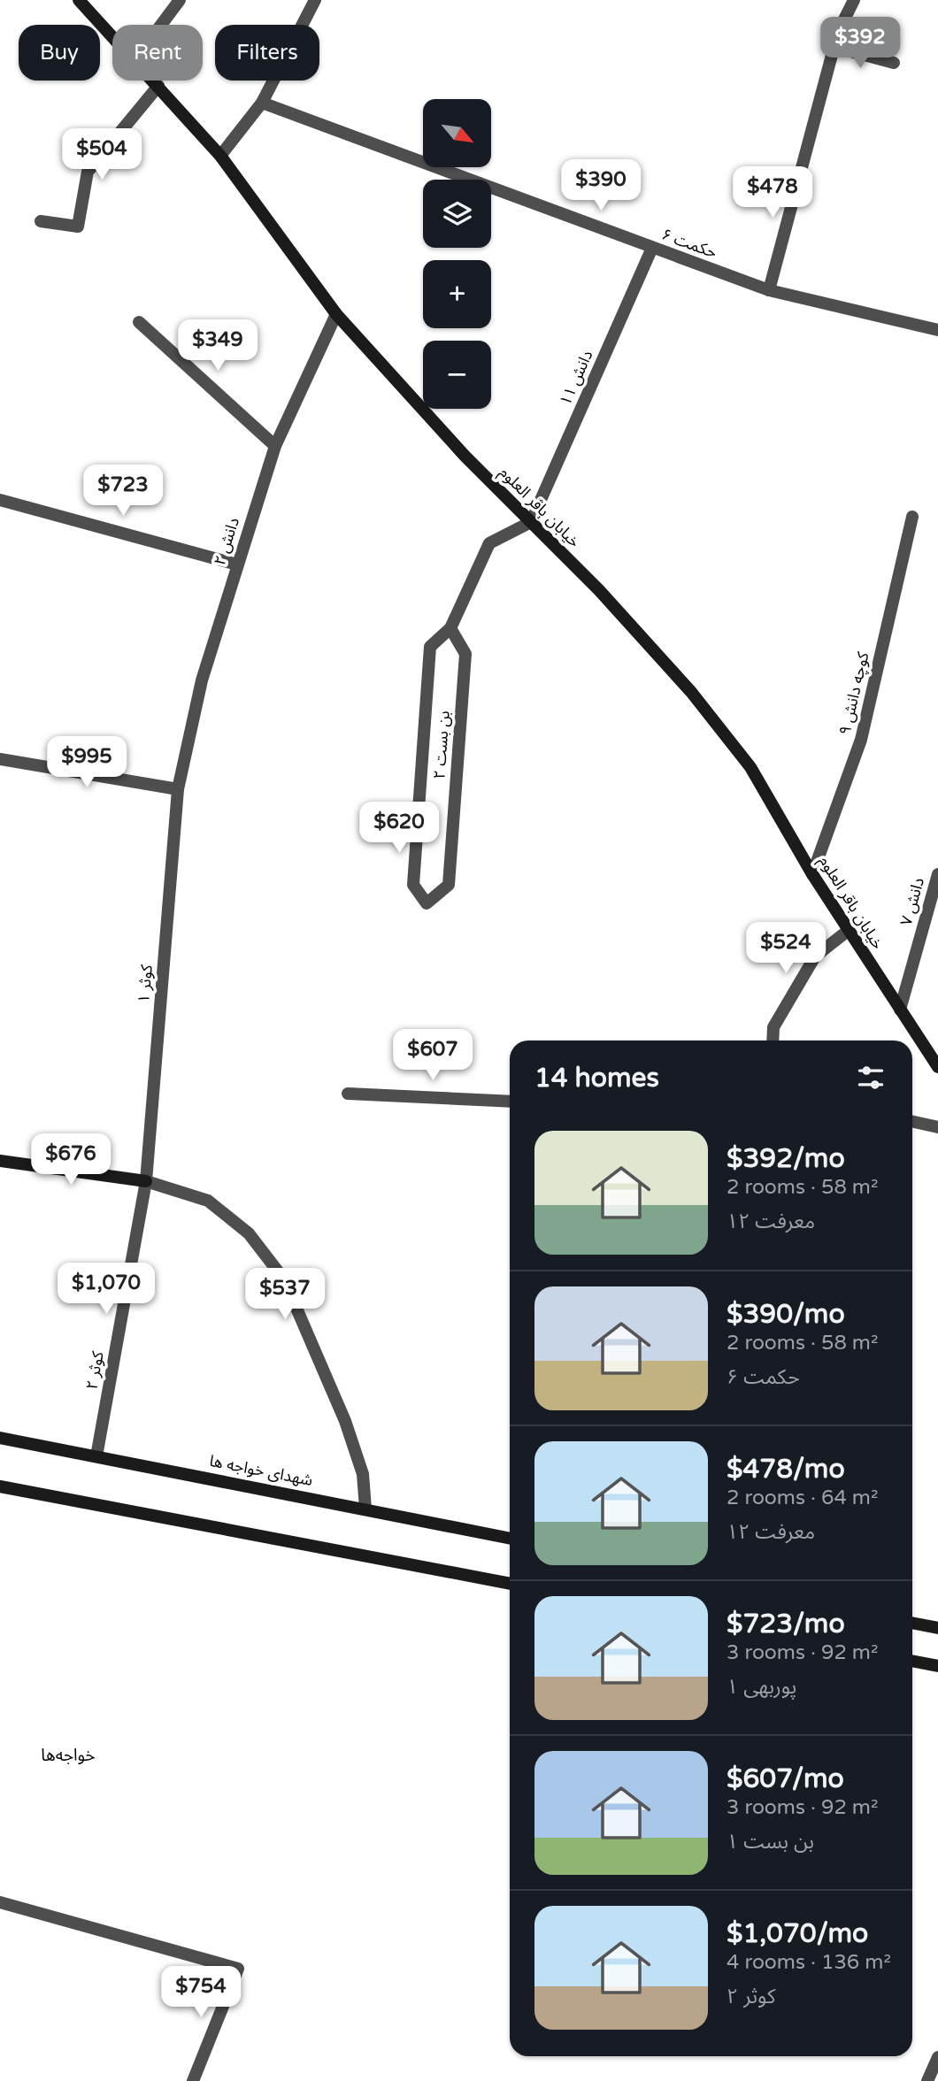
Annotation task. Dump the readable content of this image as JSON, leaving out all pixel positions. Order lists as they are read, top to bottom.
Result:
{
  "streets": {
    "street": [
      "حکمت ۶",
      "دانش ۱۱",
      "خیابان باقر العلوم",
      "دانش ۲",
      "کوچه دانش ۹",
      "بن بست ۲",
      "دانش ۷",
      "کوثر ۱",
      "کوثر ۲",
      "شهدای خواجه ها"
    ]
  },
  "crossings": [
    ["حکمت ۶", "دانش ۱۱"],
    ["دانش ۱۱", "خیابان باقر العلوم"],
    ["دانش ۱۱", "بن بست ۲"],
    ["خیابان باقر العلوم", "دانش ۲"],
    ["خیابان باقر العلوم", "کوچه دانش ۹"],
    ["خیابان باقر العلوم", "بن بست ۲"],
    ["خیابان باقر العلوم", "دانش ۷"],
    ["دانش ۲", "کوثر ۱"],
    ["کوثر ۱", "کوثر ۲"],
    ["کوثر ۲", "شهدای خواجه ها"]
  ],
  "districts": ["خواجه‌ها"],
  "north": "bottom right",
  "page": {
    "price": [
      "$392",
      "$504",
      "$390",
      "$478",
      "$349",
      "$723",
      "$995",
      "$620",
      "$524",
      "$607",
      "$676",
      "$1,070",
      "$537",
      "$754"
    ],
    "chip": ["Buy", "Rent", "Filters"],
    "map_buttons": ["+", "−"],
    "heading": "14 homes",
    "list": [
      {
        "name": "$392/mo",
        "note": "2 rooms · 58 m² · معرفت ۱۲"
      },
      {
        "name": "$390/mo",
        "note": "2 rooms · 58 m² · حکمت ۶"
      },
      {
        "name": "$478/mo",
        "note": "2 rooms · 64 m² · معرفت ۱۲"
      },
      {
        "name": "$723/mo",
        "note": "3 rooms · 92 m² · پوربهی ۱"
      },
      {
        "name": "$607/mo",
        "note": "3 rooms · 92 m² · بن بست ۱"
      },
      {
        "name": "$1,070/mo",
        "note": "4 rooms · 136 m² · کوثر ۲"
      }
    ]
  }
}
